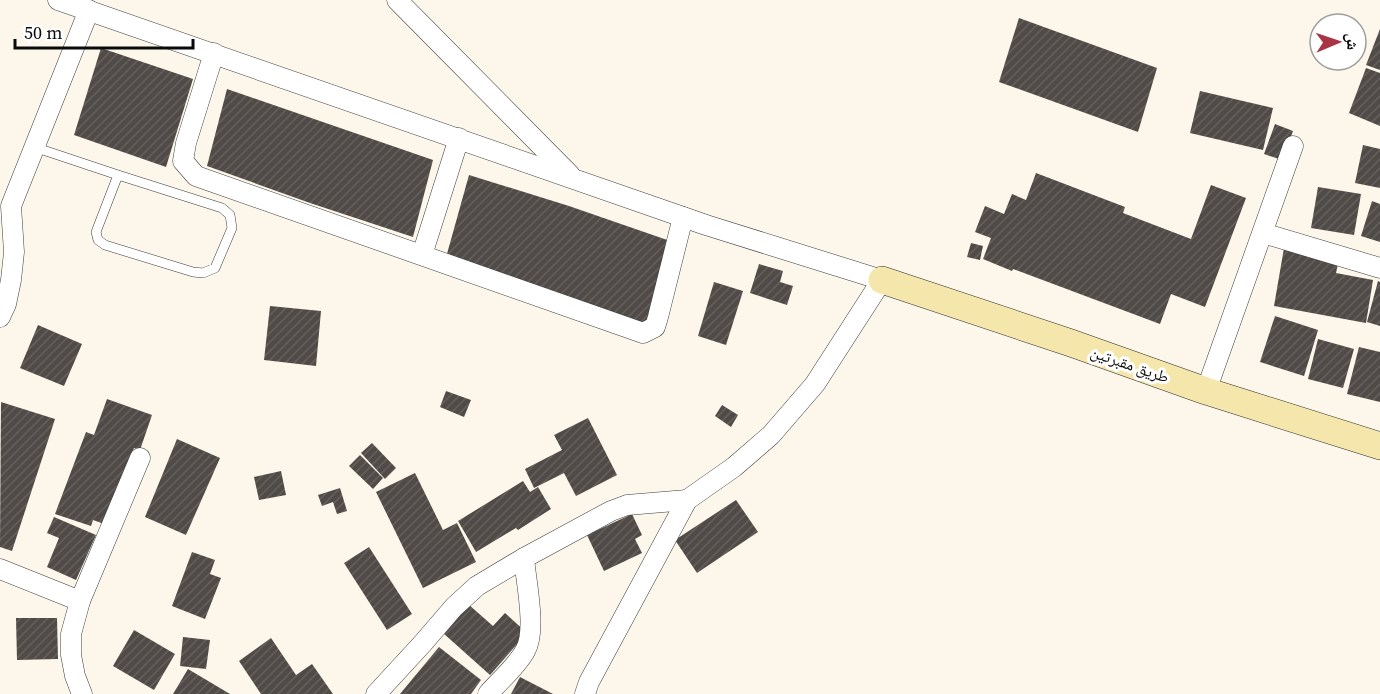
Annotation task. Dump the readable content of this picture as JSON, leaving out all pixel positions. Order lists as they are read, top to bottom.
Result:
{
  "streets": {
    "street": ["طريق مقبرتين"]
  },
  "scale_bar": "50 m",
  "north": "right"
}
